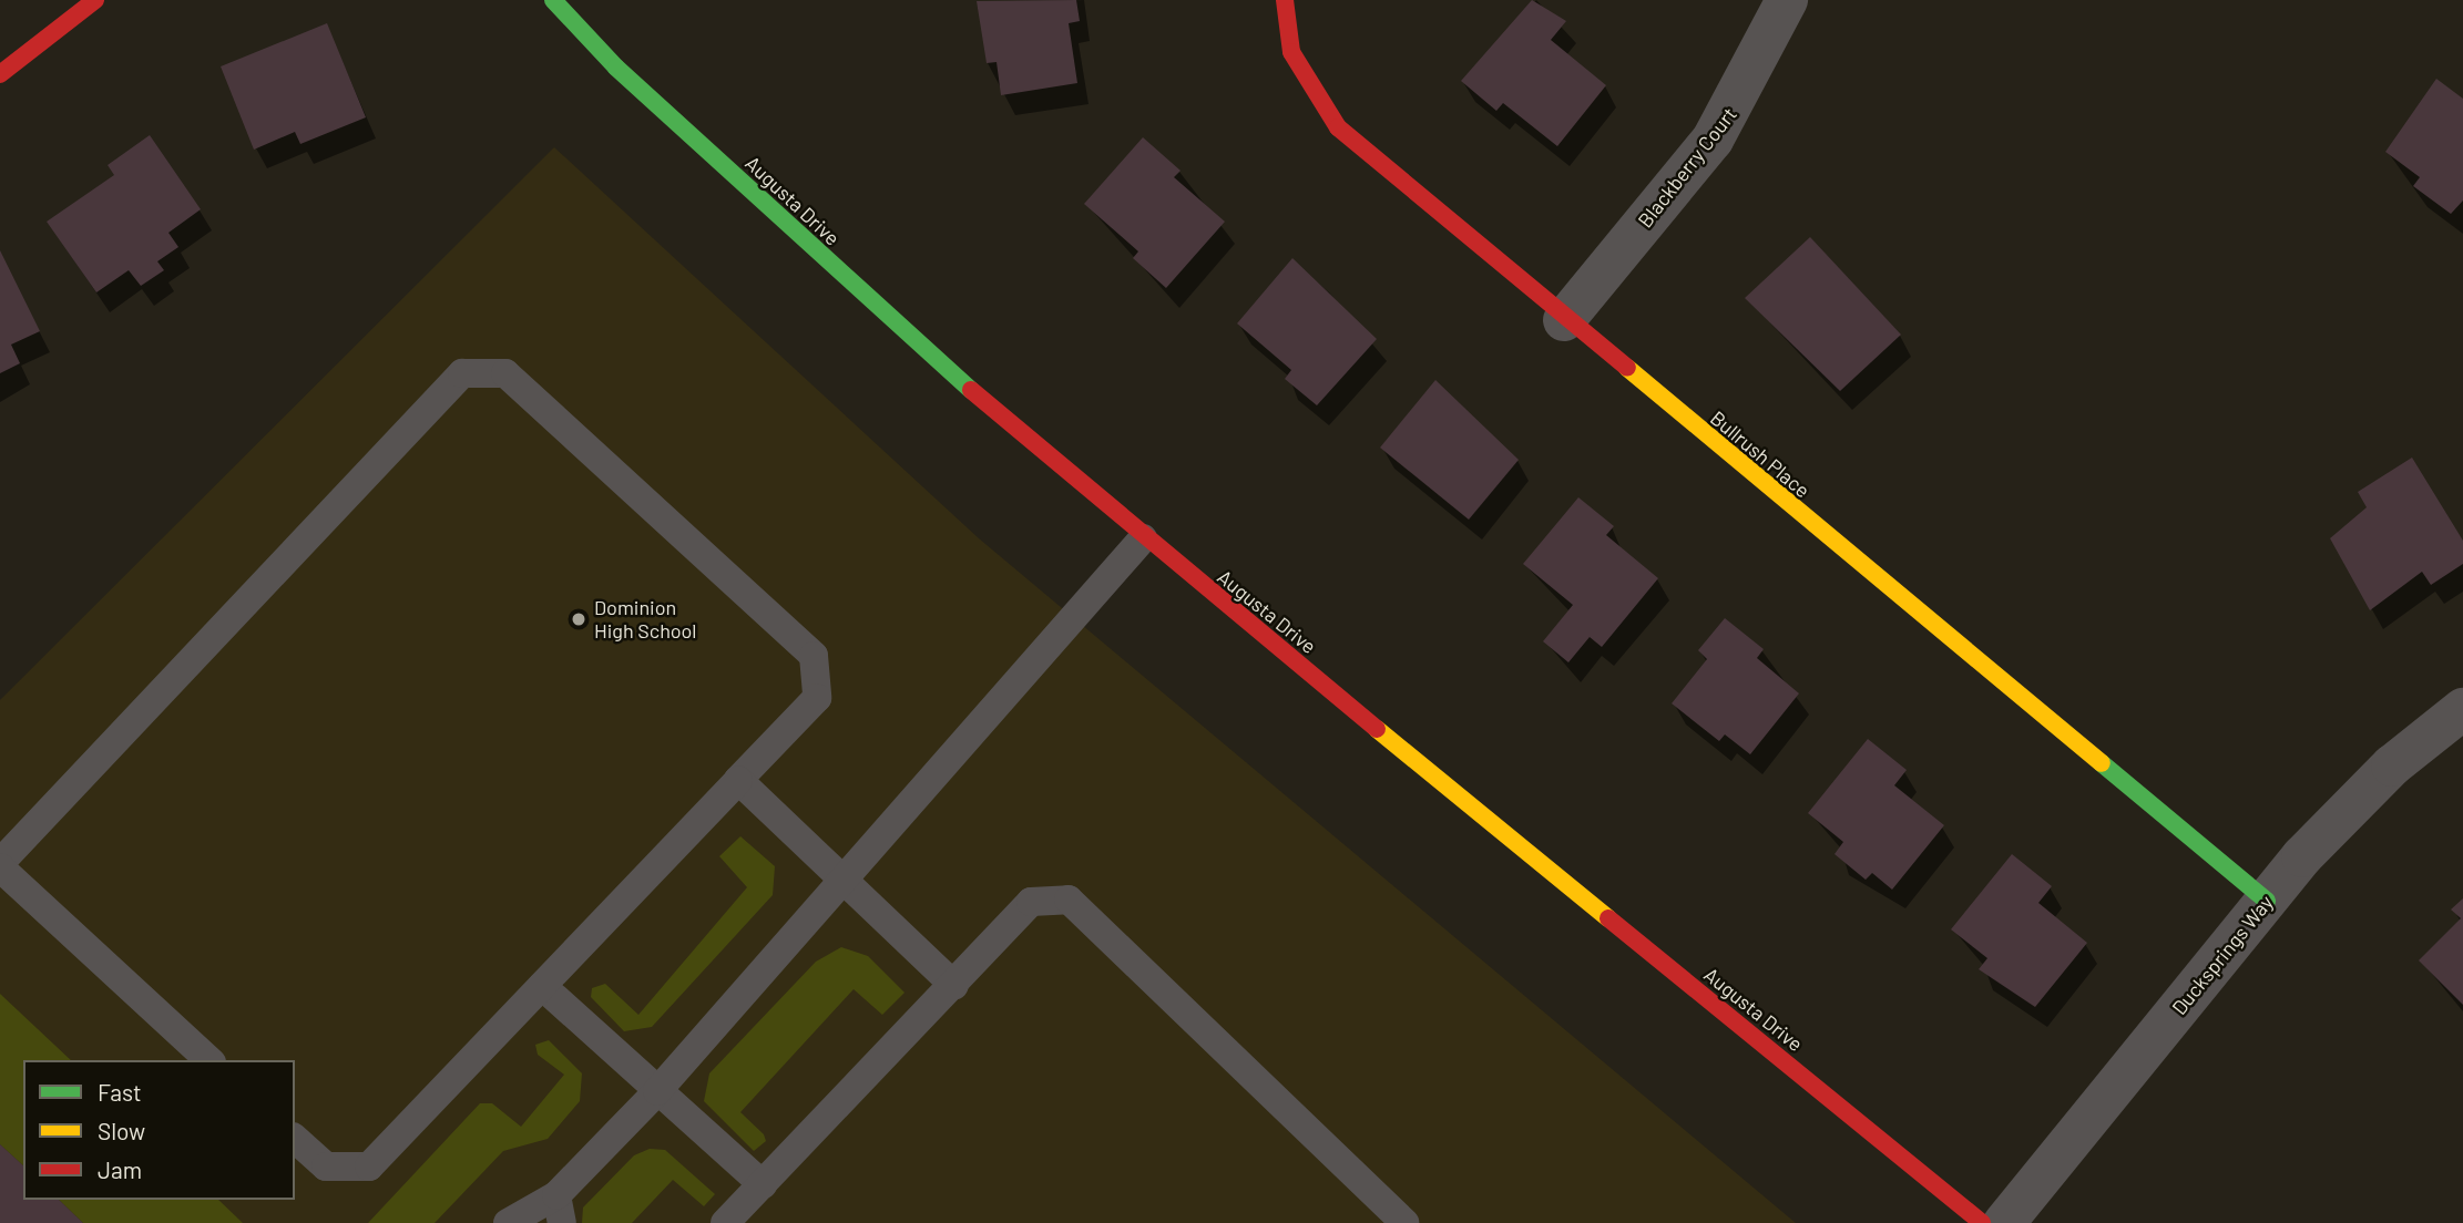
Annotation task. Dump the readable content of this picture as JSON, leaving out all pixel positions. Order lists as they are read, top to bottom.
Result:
{
  "streets": {
    "street": [
      "Blackberry Court",
      "Augusta Drive",
      "Bullrush Place",
      "Ducksprings Way"
    ]
  },
  "crossings": [
    ["Blackberry Court", "Bullrush Place"],
    ["Bullrush Place", "Ducksprings Way"]
  ],
  "places": ["Dominion High School"],
  "legend": ["Fast", "Slow", "Jam"]
}
